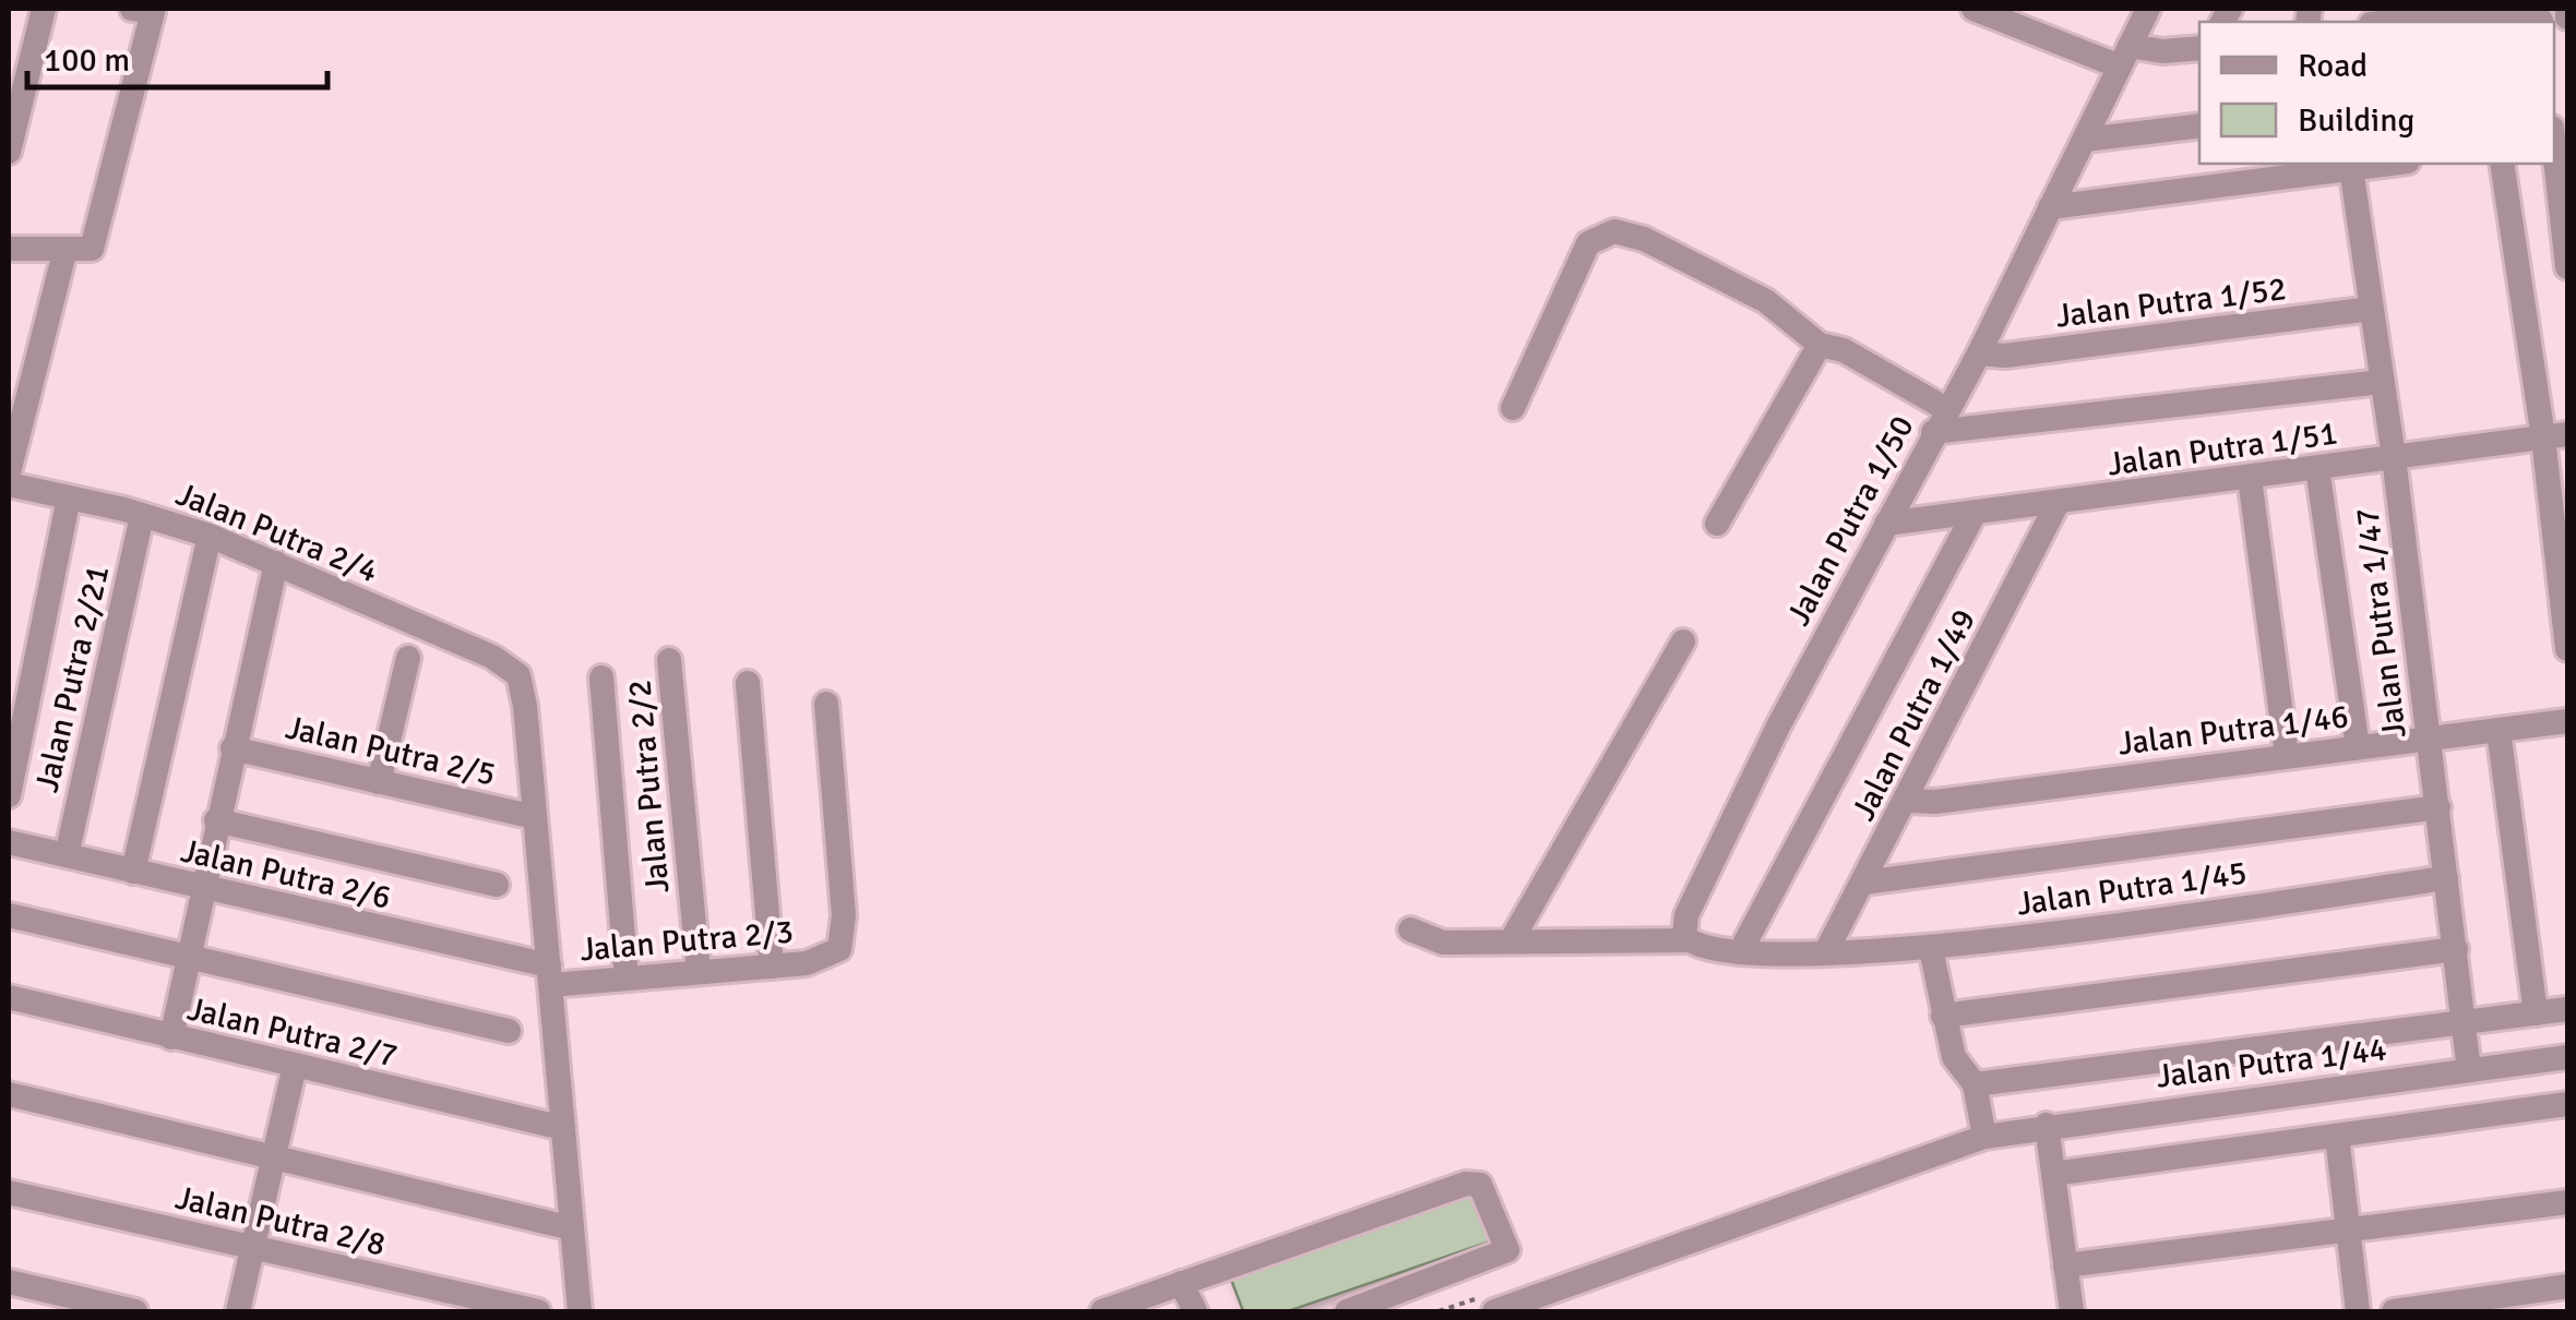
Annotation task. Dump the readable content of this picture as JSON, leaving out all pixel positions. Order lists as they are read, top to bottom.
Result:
{
  "streets": {
    "street": [
      "Jalan Putra 1/52",
      "Jalan Putra 1/51",
      "Jalan Putra 1/50",
      "Jalan Putra 2/4",
      "Jalan Putra 1/47",
      "Jalan Putra 2/21",
      "Jalan Putra 1/49",
      "Jalan Putra 1/46",
      "Jalan Putra 2/5",
      "Jalan Putra 2/2",
      "Jalan Putra 2/6",
      "Jalan Putra 1/45",
      "Jalan Putra 2/3",
      "Jalan Putra 2/7",
      "Jalan Putra 1/44",
      "Jalan Putra 2/8"
    ]
  },
  "crossings": [
    ["Jalan Putra 1/52", "Jalan Putra 1/50"],
    ["Jalan Putra 1/52", "Jalan Putra 1/47"],
    ["Jalan Putra 1/51", "Jalan Putra 1/50"],
    ["Jalan Putra 1/51", "Jalan Putra 1/47"],
    ["Jalan Putra 1/51", "Jalan Putra 1/49"],
    ["Jalan Putra 2/4", "Jalan Putra 2/21"],
    ["Jalan Putra 2/4", "Jalan Putra 2/5"],
    ["Jalan Putra 1/47", "Jalan Putra 1/46"],
    ["Jalan Putra 1/47", "Jalan Putra 1/45"],
    ["Jalan Putra 1/47", "Jalan Putra 1/44"],
    ["Jalan Putra 2/21", "Jalan Putra 2/6"],
    ["Jalan Putra 1/49", "Jalan Putra 1/46"],
    ["Jalan Putra 1/49", "Jalan Putra 1/45"],
    ["Jalan Putra 2/2", "Jalan Putra 2/3"],
    ["Jalan Putra 2/6", "Jalan Putra 2/3"]
  ],
  "legend": ["Road", "Building"],
  "scale_bar": "100 m"
}
